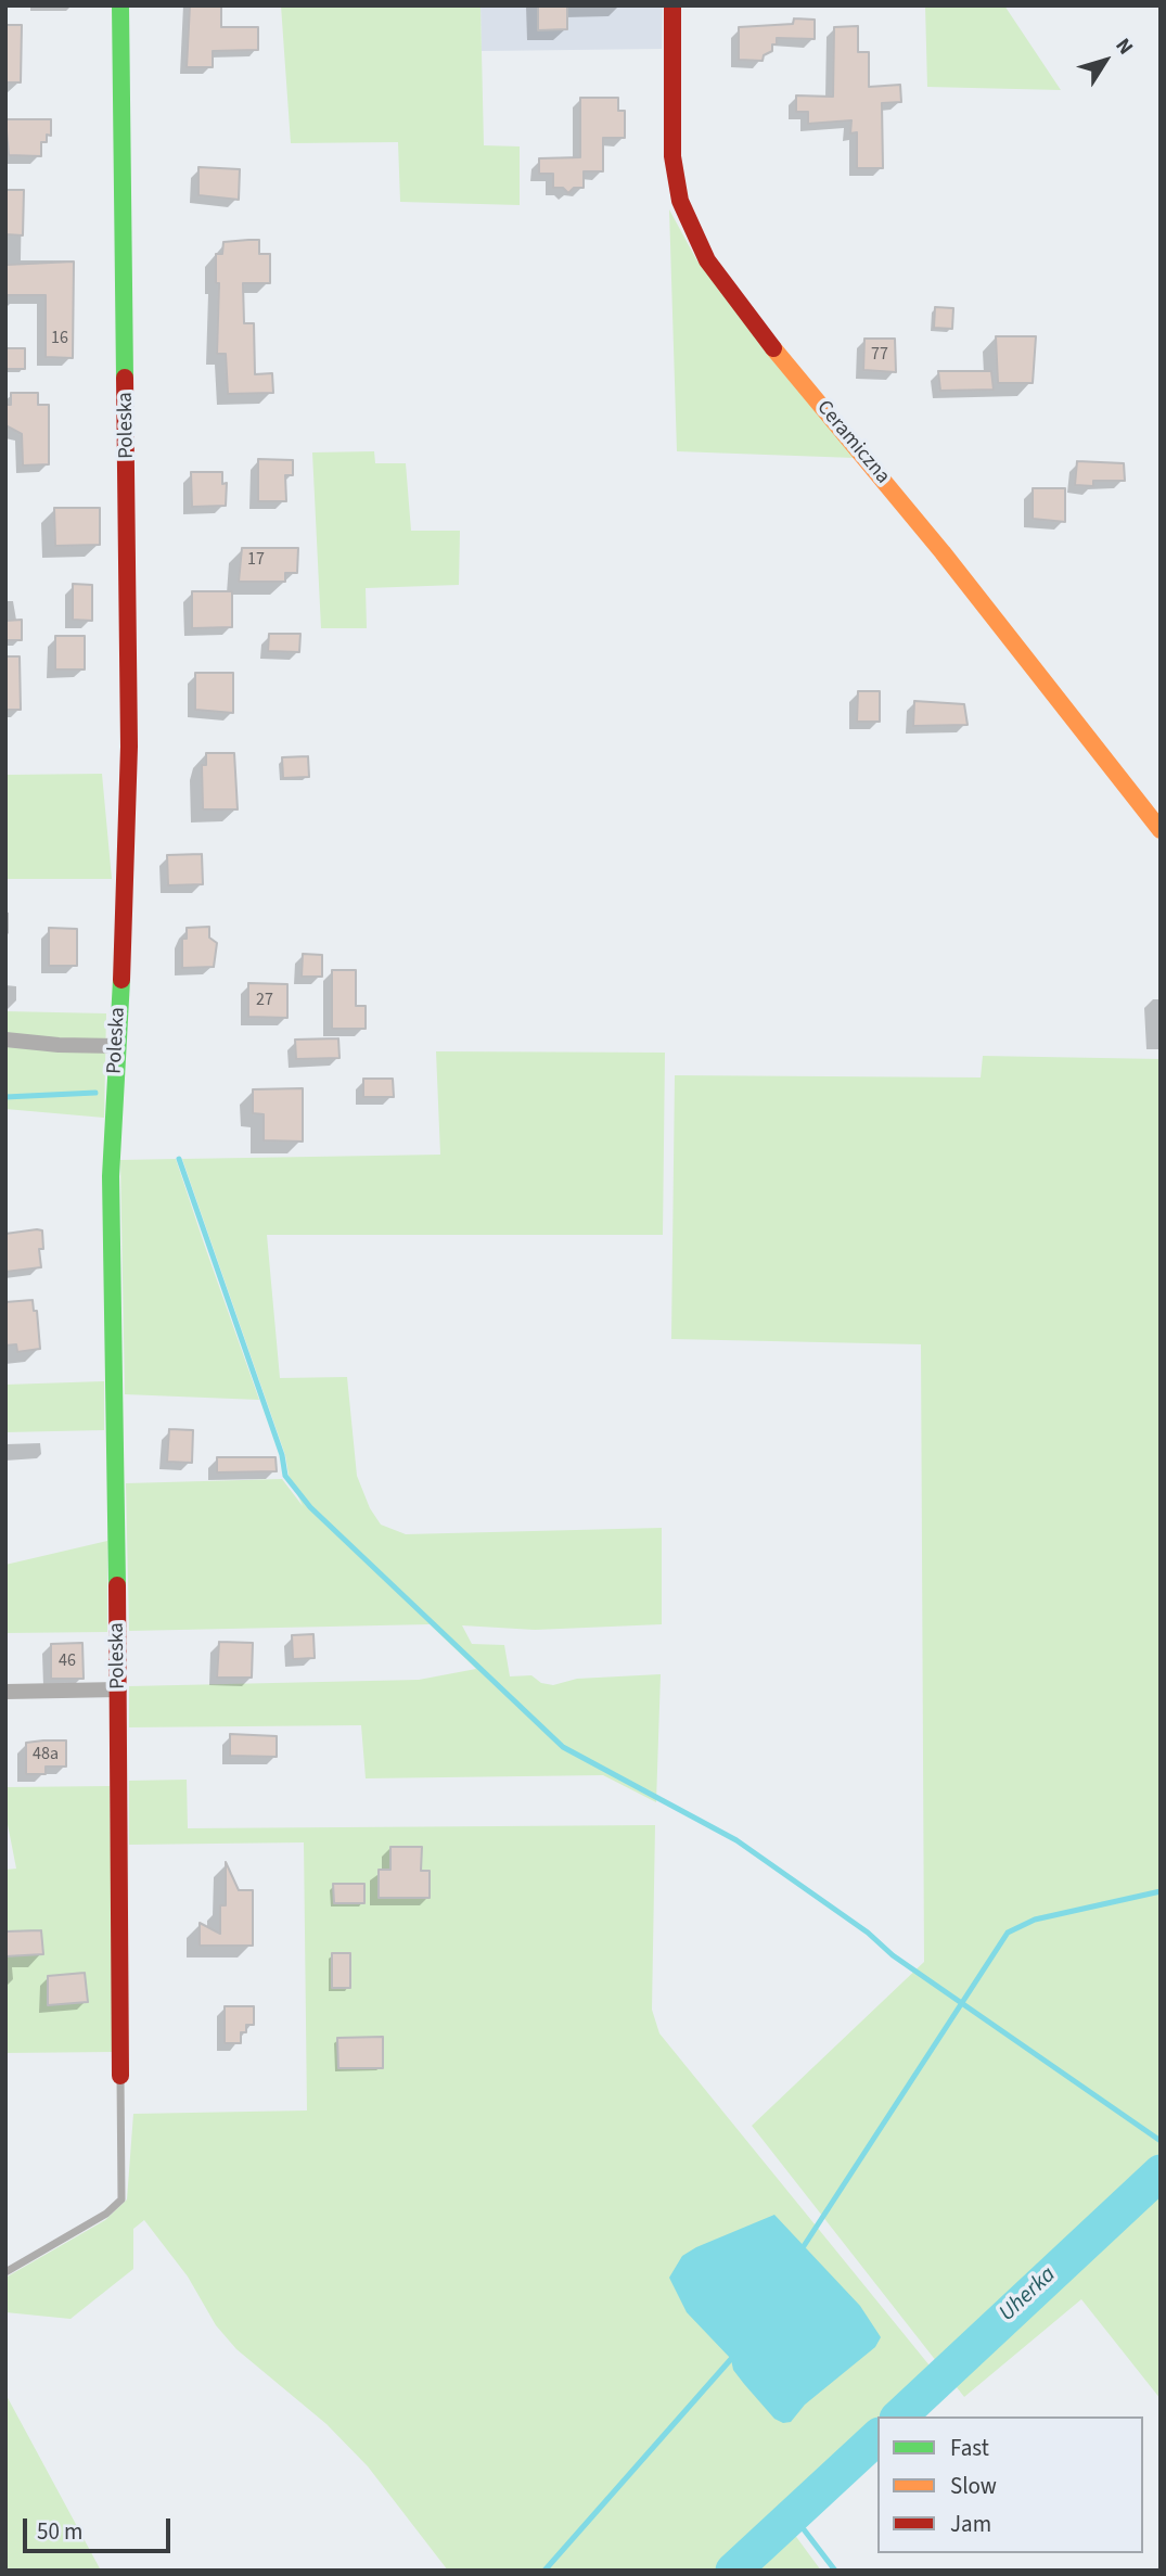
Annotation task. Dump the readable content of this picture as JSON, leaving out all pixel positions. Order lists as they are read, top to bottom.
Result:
{
  "streets": {
    "street": ["Poleska", "Ceramiczna"]
  },
  "water": ["Uherka"],
  "house_numbers": [
    "16",
    "77",
    "17",
    "27",
    "46",
    "48a"
  ],
  "legend": ["Fast", "Slow", "Jam"],
  "scale_bar": "50 m",
  "north": "top right"
}
